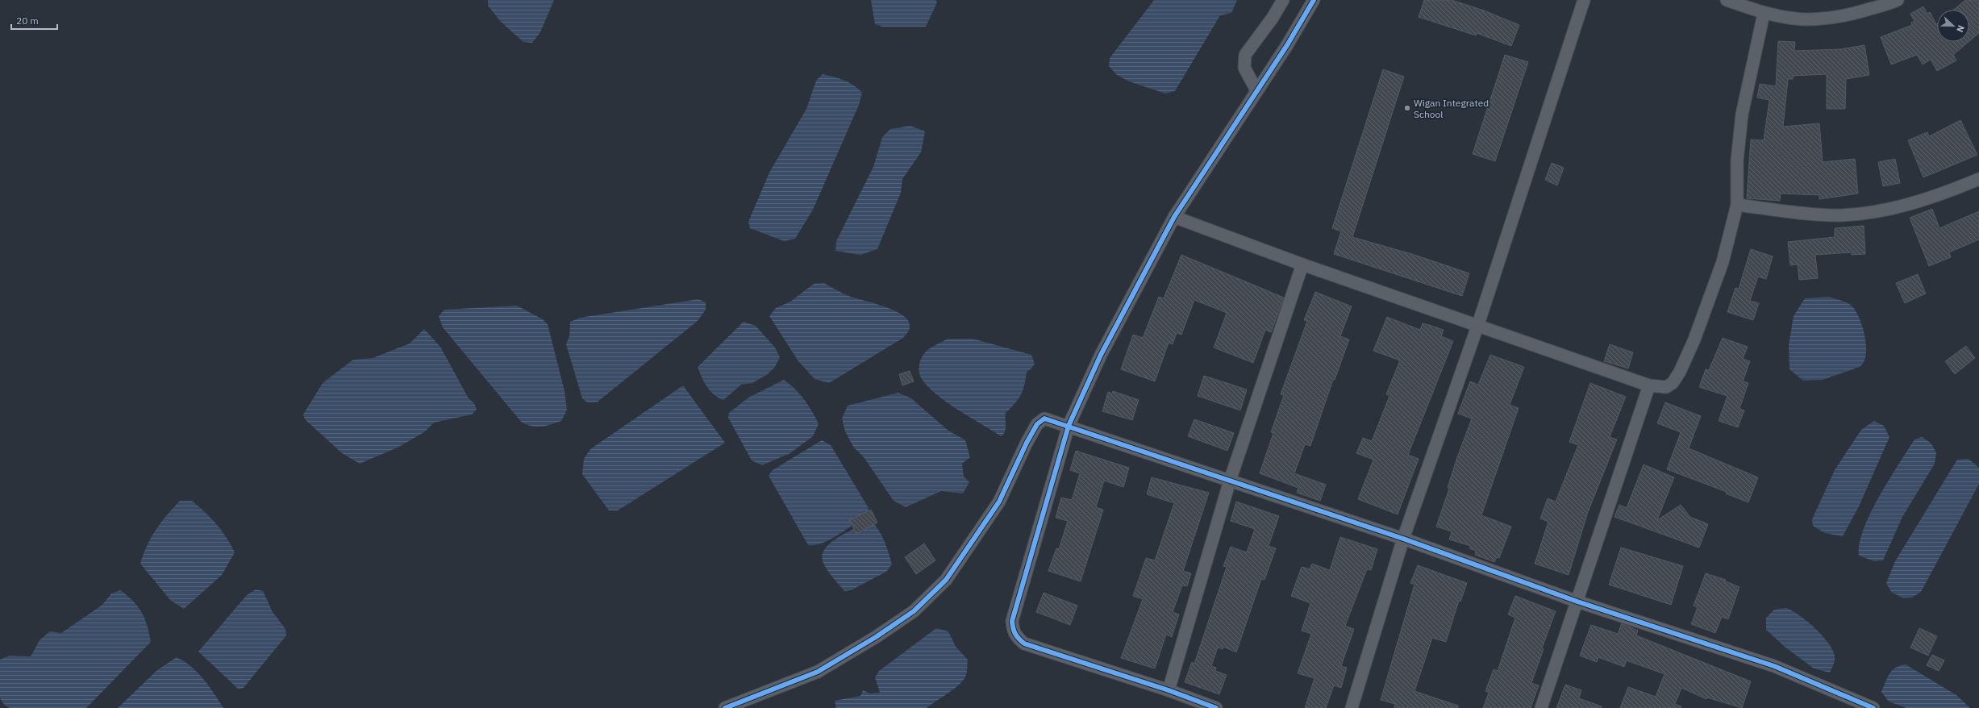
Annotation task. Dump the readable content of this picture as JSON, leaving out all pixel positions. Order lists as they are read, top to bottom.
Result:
{
  "places": ["Wigan Integrated School"],
  "scale_bar": "20 m",
  "north": "right"
}
